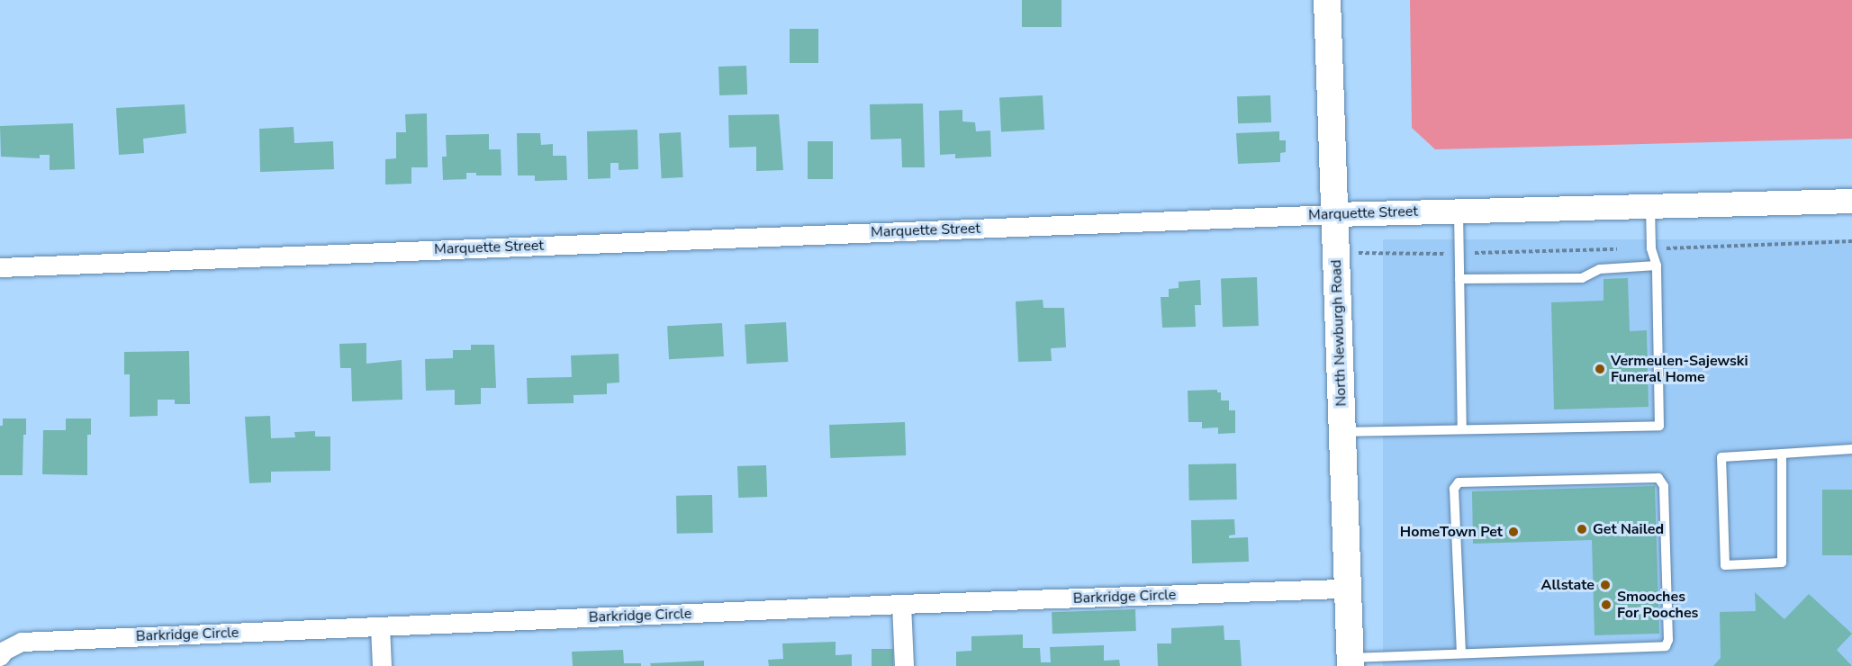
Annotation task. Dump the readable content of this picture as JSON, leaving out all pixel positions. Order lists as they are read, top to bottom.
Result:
{
  "streets": {
    "main road": ["North Newburgh Road"],
    "street": ["Marquette Street", "Barkridge Circle"]
  },
  "crossings": [
    ["Marquette Street", "North Newburgh Road"],
    ["North Newburgh Road", "Barkridge Circle"]
  ],
  "places": [
    "Vermeulen-Sajewski Funeral Home",
    "Get Nailed",
    "HomeTown Pet",
    "Allstate",
    "Smooches For Pooches"
  ]
}
